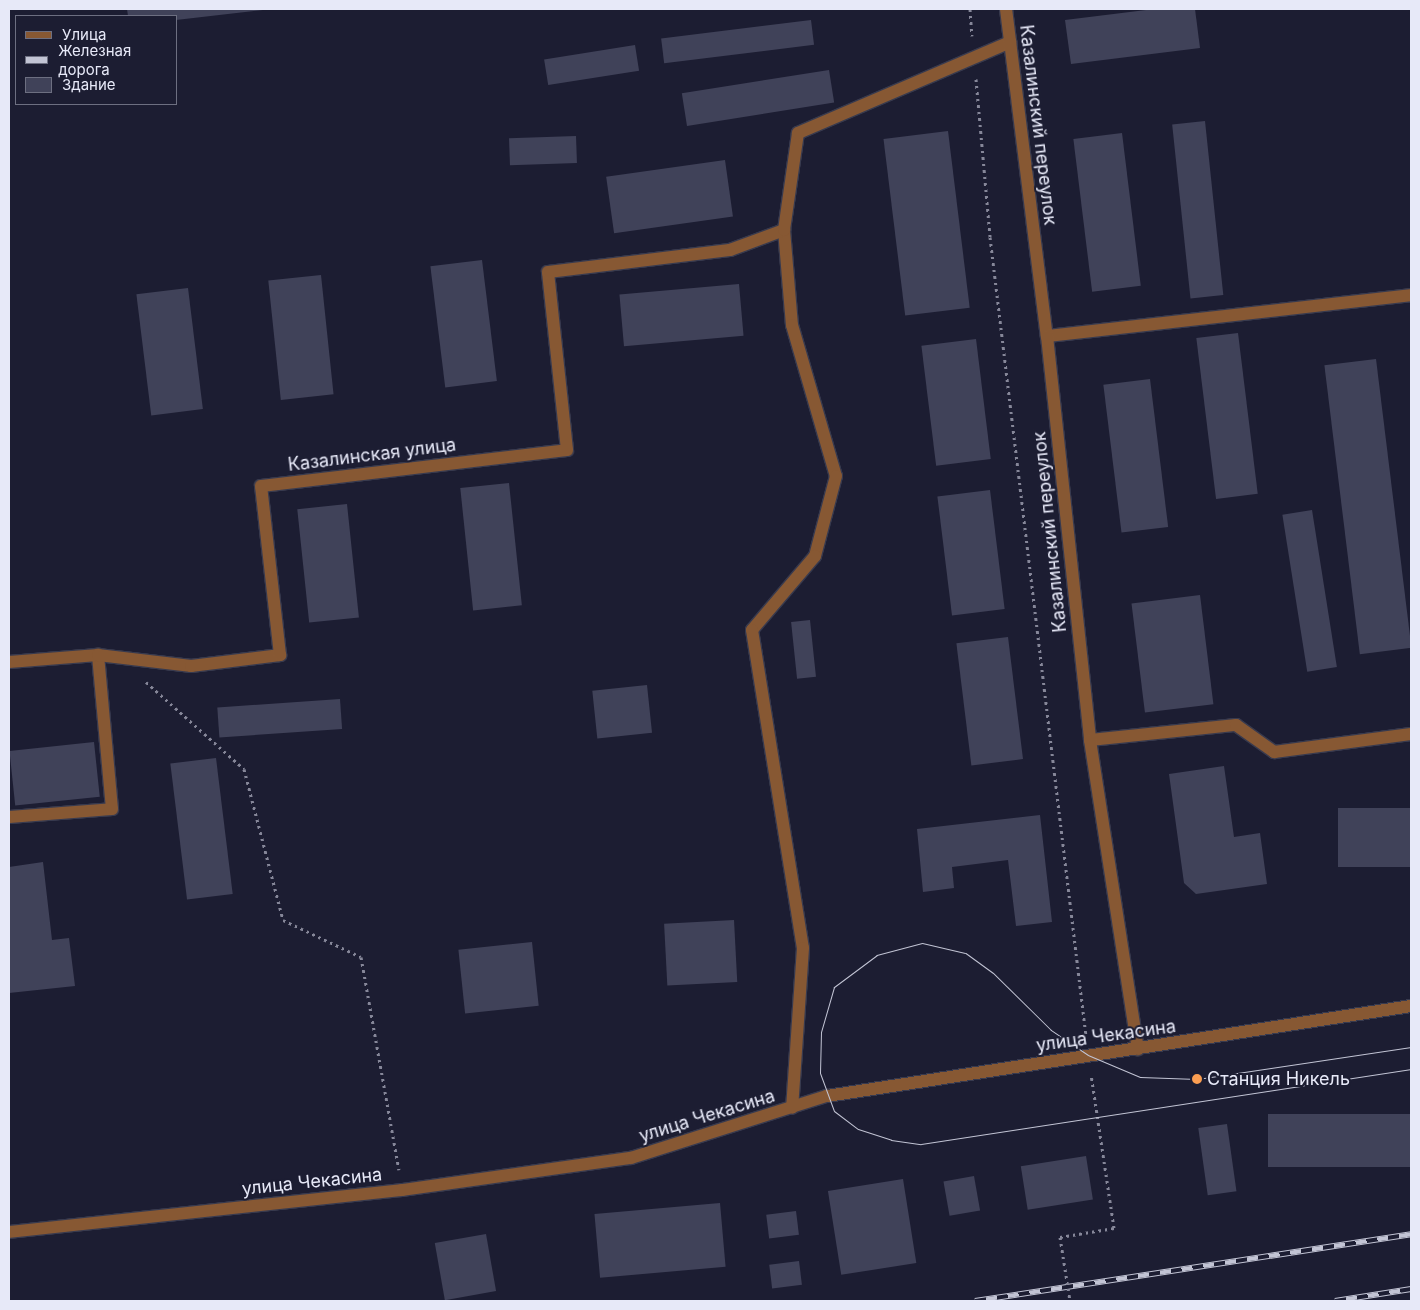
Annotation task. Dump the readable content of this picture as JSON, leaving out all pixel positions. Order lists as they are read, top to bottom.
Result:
{
  "streets": {
    "street": ["Казалинский переулок", "Казалинская улица", "улица Чекасина"]
  },
  "crossings": [
    ["Казалинский переулок", "улица Чекасина"]
  ],
  "places": ["Станция Никель"],
  "legend": ["Улица", "Железная дорога", "Здание"]
}
